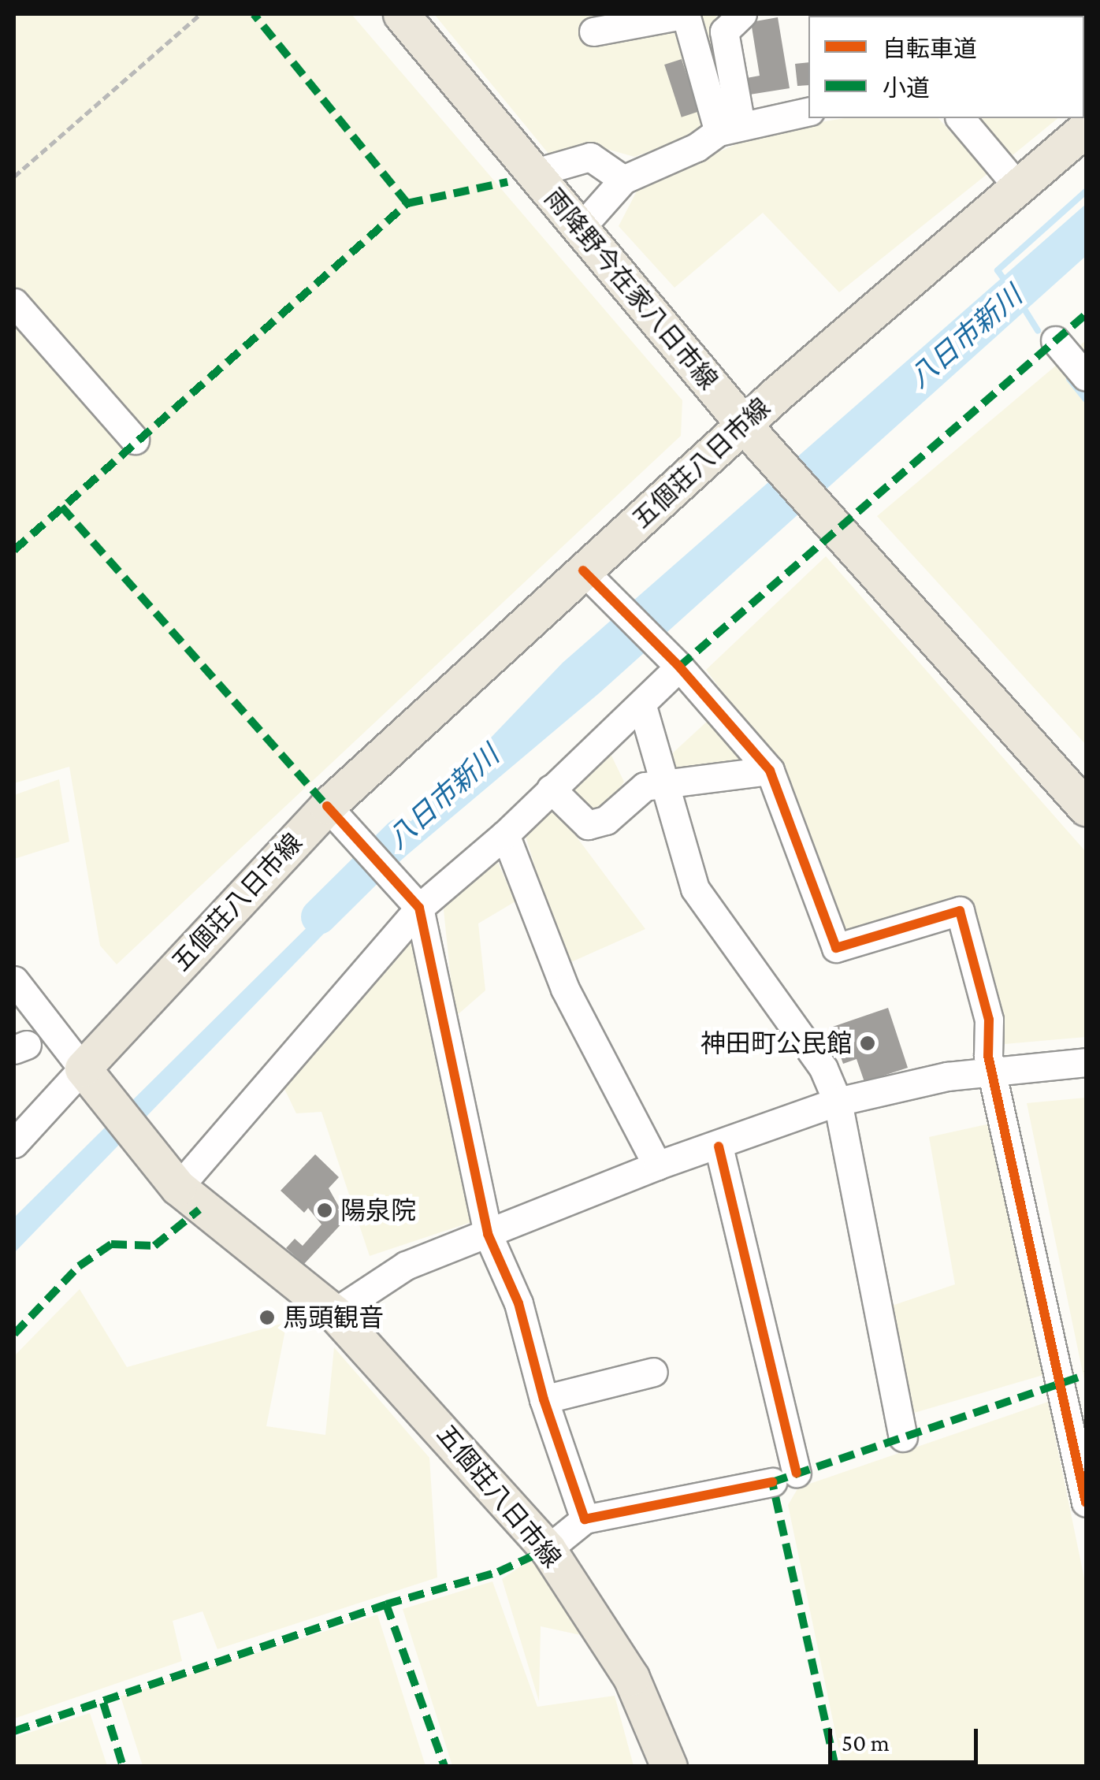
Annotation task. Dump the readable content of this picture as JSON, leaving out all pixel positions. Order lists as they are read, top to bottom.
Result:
{
  "streets": {
    "main road": ["雨降野今在家八日市線", "五個荘八日市線"]
  },
  "crossings": [
    ["雨降野今在家八日市線", "五個荘八日市線"]
  ],
  "water": ["八日市新川"],
  "places": ["神田町公民館", "陽泉院", "馬頭観音"],
  "legend": ["自転車道", "小道"],
  "scale_bar": "50 m"
}
